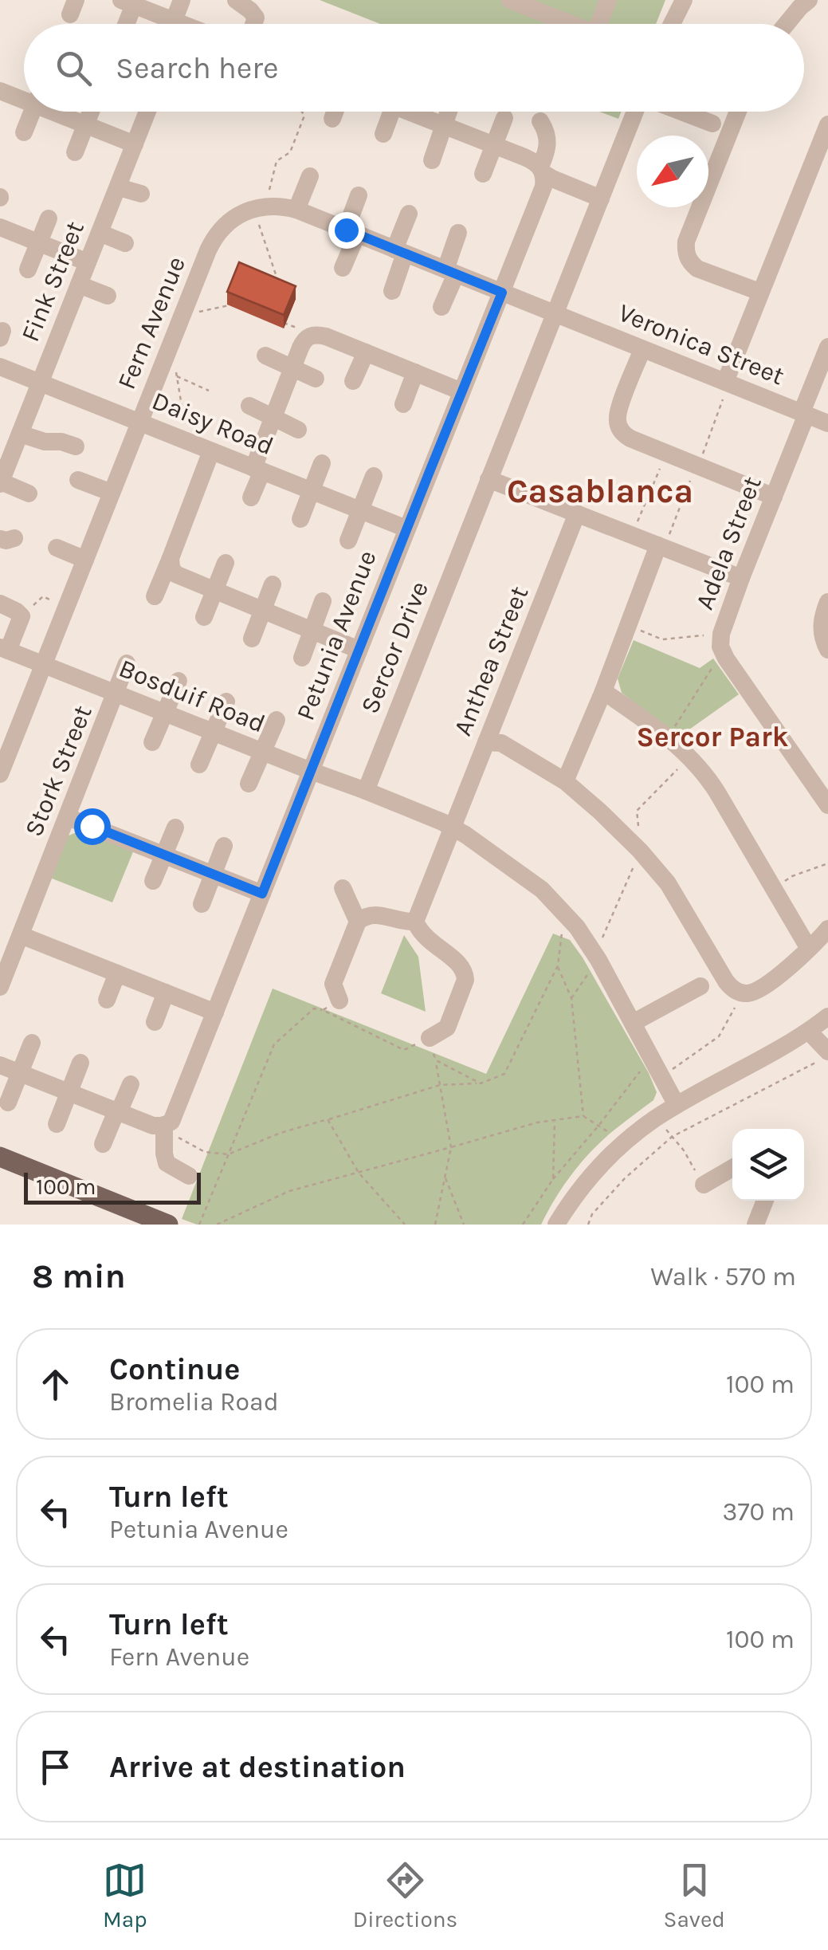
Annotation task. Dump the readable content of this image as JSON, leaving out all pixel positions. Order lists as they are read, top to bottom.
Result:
{
  "streets": {
    "street": [
      "Fink Street",
      "Fern Avenue",
      "Veronica Street",
      "Daisy Road",
      "Adela Street",
      "Petunia Avenue",
      "Sercor Drive",
      "Anthea Street",
      "Bosduif Road",
      "Stork Street"
    ]
  },
  "crossings": [
    ["Fink Street", "Daisy Road"],
    ["Fern Avenue", "Daisy Road"],
    ["Fern Avenue", "Bosduif Road"],
    ["Veronica Street", "Adela Street"],
    ["Veronica Street", "Sercor Drive"],
    ["Daisy Road", "Petunia Avenue"],
    ["Petunia Avenue", "Bosduif Road"],
    ["Sercor Drive", "Bosduif Road"],
    ["Bosduif Road", "Stork Street"]
  ],
  "districts": ["Casablanca", "Sercor Park"],
  "scale_bar": "100 m",
  "north": "bottom left",
  "page": {
    "search": "Search here",
    "scale": "100 m",
    "heading": ["8 min", "Walk · 570 m"],
    "list": [
      ["Continue", "Bromelia Road", "100 m"],
      ["Turn left", "Petunia Avenue", "370 m"],
      ["Turn left", "Fern Avenue", "100 m"],
      "Arrive at destination"
    ],
    "nav": ["Map", "Directions", "Saved"]
  }
}
